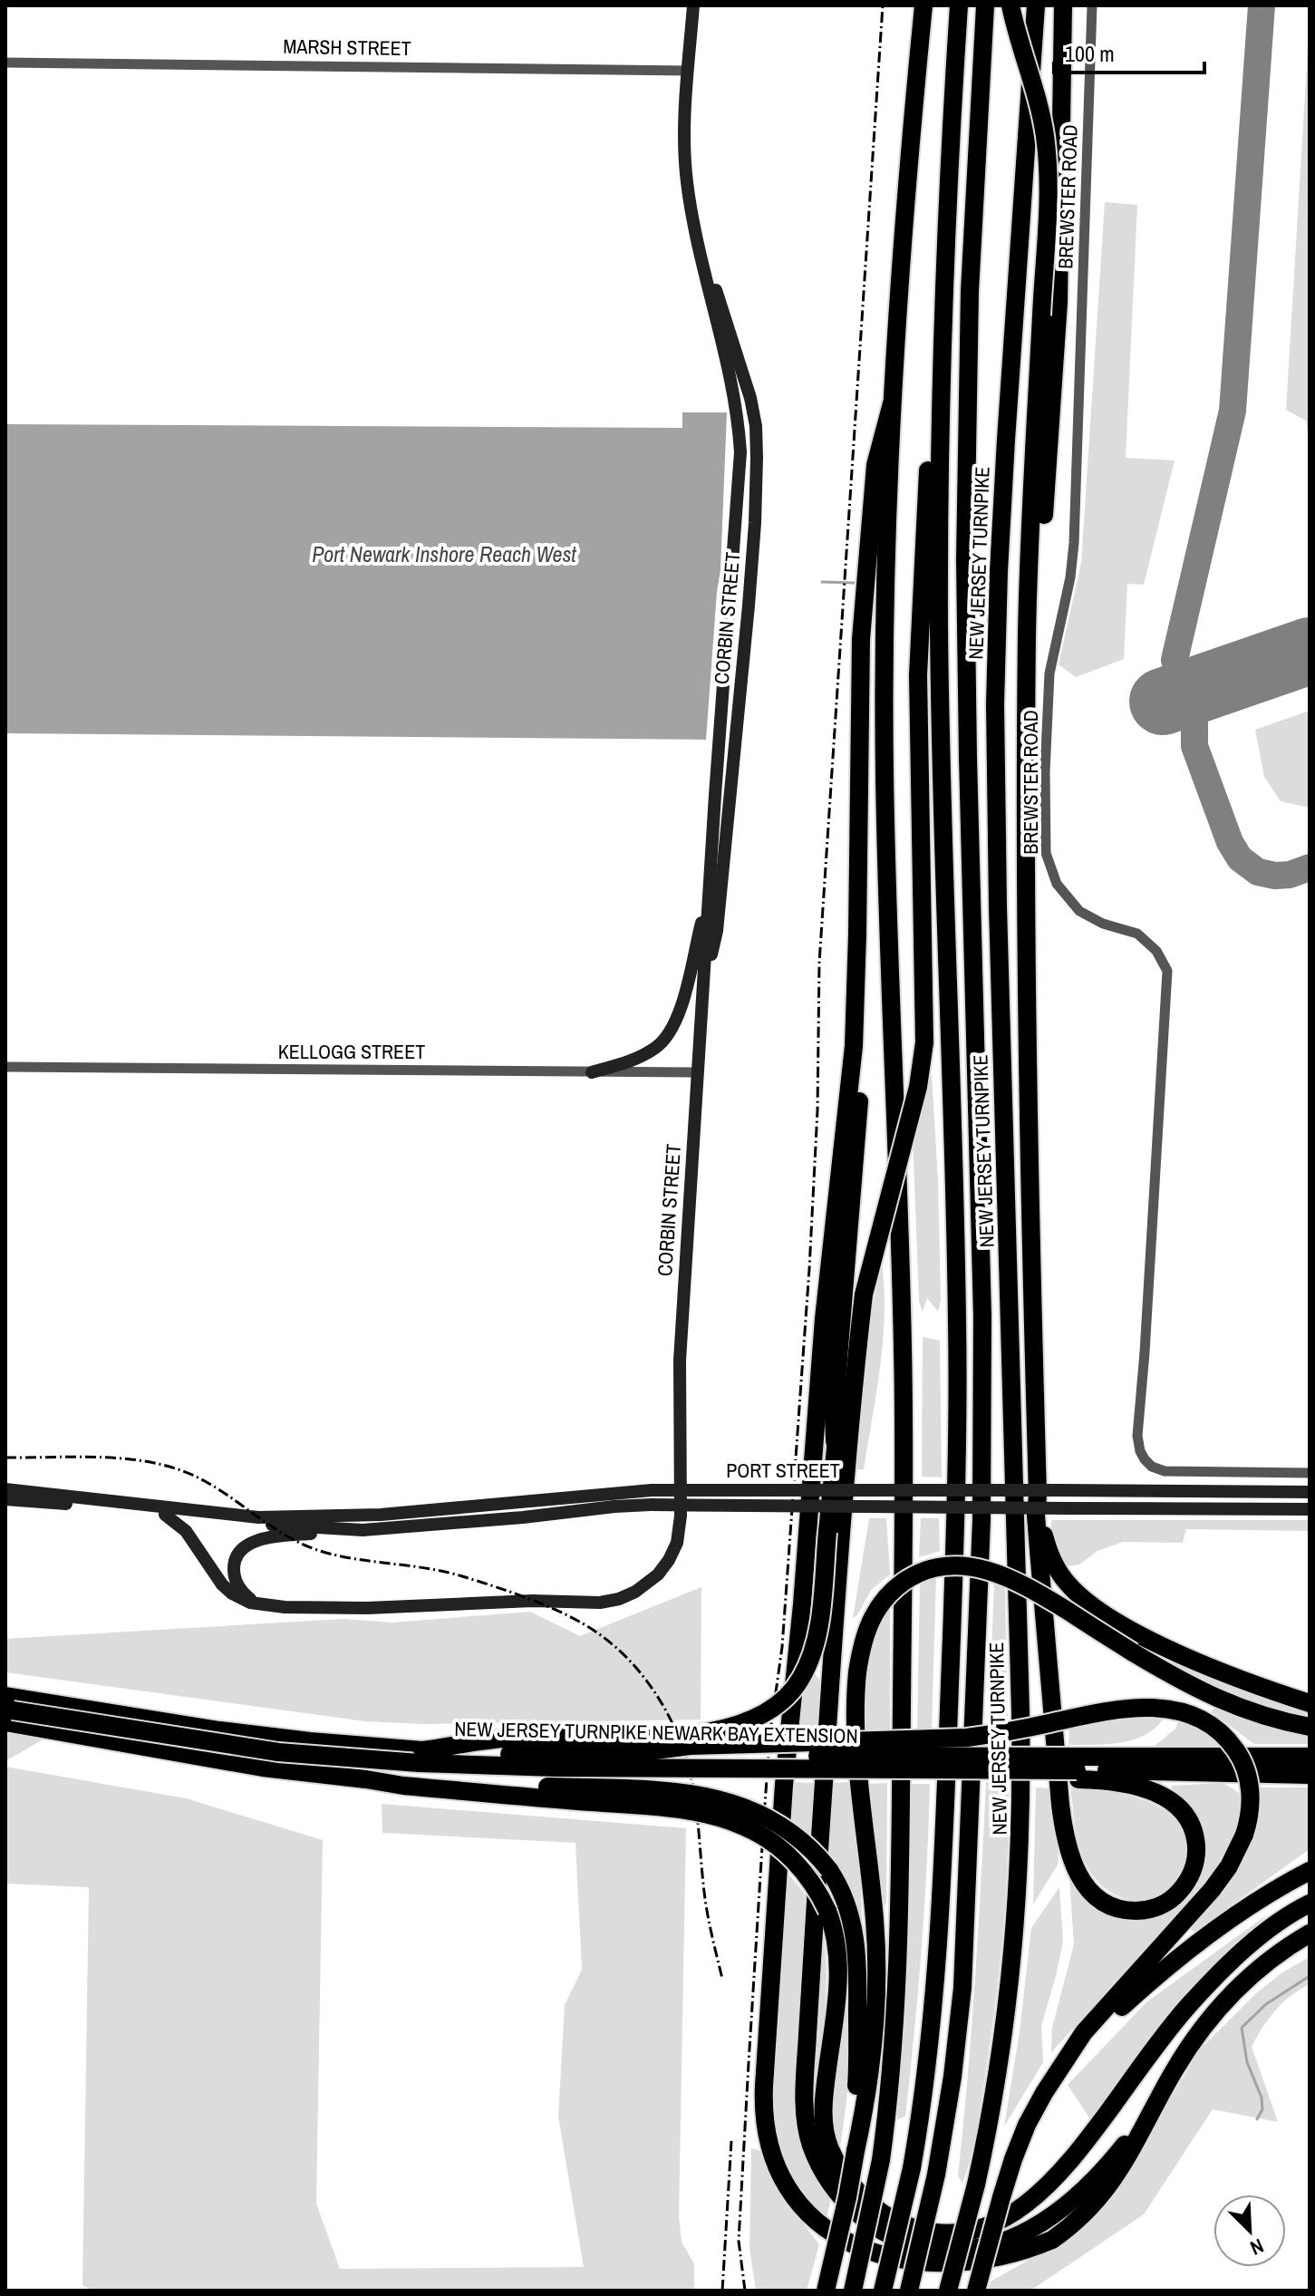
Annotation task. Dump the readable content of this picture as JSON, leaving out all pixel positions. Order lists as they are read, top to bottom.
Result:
{
  "streets": {
    "highway": ["NEW JERSEY TURNPIKE", "NEW JERSEY TURNPIKE NEWARK BAY EXTENSION"],
    "main road": ["CORBIN STREET", "PORT STREET"],
    "street": ["MARSH STREET", "BREWSTER ROAD", "KELLOGG STREET"]
  },
  "crossings": [
    ["MARSH STREET", "CORBIN STREET"],
    ["CORBIN STREET", "KELLOGG STREET"]
  ],
  "water": ["Port Newark Inshore Reach West"],
  "scale_bar": "100 m",
  "north": "bottom right"
}
